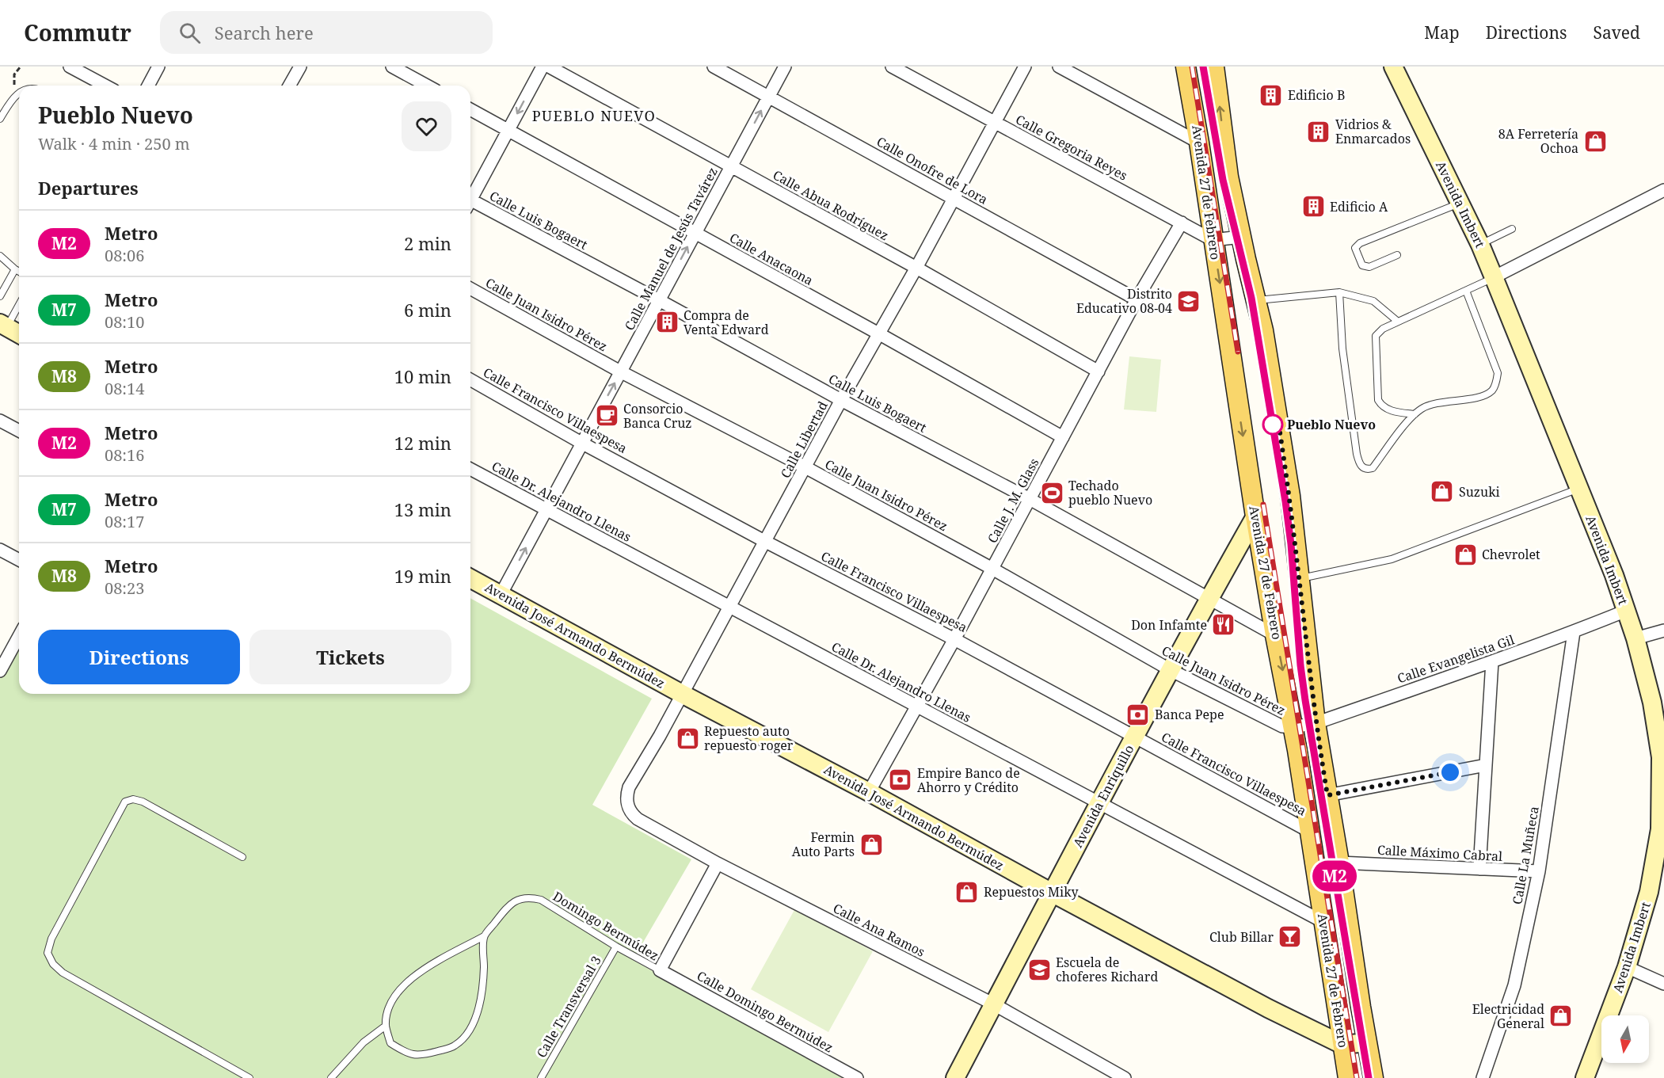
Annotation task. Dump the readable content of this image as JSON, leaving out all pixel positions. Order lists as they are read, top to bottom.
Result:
{
  "streets": {
    "main road": ["Avenida 27 de Febrero"],
    "street": [
      "Calle Gregoria Reyes",
      "Calle Onofre de Lora",
      "Avenida Imbert",
      "Calle Abua Rodríguez",
      "Calle Luis Bogaert",
      "Calle Manuel de Jesús Tavárez",
      "Calle Anacaona",
      "Calle Juan Isidro Pérez",
      "Calle Francisco Villaespesa",
      "Calle Libertad",
      "Calle J. M. Glass",
      "Calle Dr. Alejandro Llenas",
      "Avenida José Armando Bermúdez",
      "Calle Evangelista Gil",
      "Avenida Enriquillo",
      "Calle Máximo Cabral",
      "Calle La Muñeca",
      "Calle Ana Ramos",
      "Calle Domingo Bermúdez"
    ],
    "lane": ["Domingo Bermúdez", "Calle Transversal 3"]
  },
  "crossings": [
    ["Calle Gregoria Reyes", "Avenida 27 de Febrero"],
    ["Calle Gregoria Reyes", "Calle Libertad"],
    ["Calle Gregoria Reyes", "Calle J. M. Glass"],
    ["Calle Onofre de Lora", "Calle Manuel de Jesús Tavárez"],
    ["Calle Onofre de Lora", "Calle Libertad"],
    ["Calle Onofre de Lora", "Calle J. M. Glass"],
    ["Avenida 27 de Febrero", "Calle Luis Bogaert"],
    ["Avenida 27 de Febrero", "Calle Juan Isidro Pérez"],
    ["Avenida 27 de Febrero", "Calle Francisco Villaespesa"],
    ["Avenida 27 de Febrero", "Calle Dr. Alejandro Llenas"],
    ["Avenida 27 de Febrero", "Avenida José Armando Bermúdez"],
    ["Avenida 27 de Febrero", "Calle Evangelista Gil"],
    ["Avenida 27 de Febrero", "Avenida Enriquillo"],
    ["Avenida 27 de Febrero", "Calle Máximo Cabral"],
    ["Avenida Imbert", "Calle Evangelista Gil"],
    ["Calle Abua Rodríguez", "Calle Manuel de Jesús Tavárez"],
    ["Calle Abua Rodríguez", "Calle Libertad"],
    ["Calle Abua Rodríguez", "Calle J. M. Glass"],
    ["Calle Luis Bogaert", "Calle Manuel de Jesús Tavárez"],
    ["Calle Luis Bogaert", "Calle Libertad"],
    ["Calle Luis Bogaert", "Calle J. M. Glass"],
    ["Calle Luis Bogaert", "Avenida Enriquillo"],
    ["Calle Manuel de Jesús Tavárez", "Calle Anacaona"],
    ["Calle Manuel de Jesús Tavárez", "Calle Juan Isidro Pérez"],
    ["Calle Manuel de Jesús Tavárez", "Calle Francisco Villaespesa"],
    ["Calle Manuel de Jesús Tavárez", "Calle Dr. Alejandro Llenas"],
    ["Calle Manuel de Jesús Tavárez", "Avenida José Armando Bermúdez"],
    ["Calle Anacaona", "Calle Libertad"],
    ["Calle Anacaona", "Calle J. M. Glass"],
    ["Calle Juan Isidro Pérez", "Calle Libertad"],
    ["Calle Juan Isidro Pérez", "Calle J. M. Glass"],
    ["Calle Juan Isidro Pérez", "Calle Evangelista Gil"],
    ["Calle Juan Isidro Pérez", "Avenida Enriquillo"],
    ["Calle Francisco Villaespesa", "Calle Libertad"],
    ["Calle Francisco Villaespesa", "Calle J. M. Glass"],
    ["Calle Francisco Villaespesa", "Avenida Enriquillo"],
    ["Calle Libertad", "Calle Dr. Alejandro Llenas"],
    ["Calle Libertad", "Avenida José Armando Bermúdez"],
    ["Calle Libertad", "Calle Ana Ramos"],
    ["Calle J. M. Glass", "Calle Dr. Alejandro Llenas"],
    ["Calle J. M. Glass", "Avenida José Armando Bermúdez"],
    ["Calle Dr. Alejandro Llenas", "Avenida Enriquillo"],
    ["Avenida José Armando Bermúdez", "Avenida Enriquillo"],
    ["Calle Evangelista Gil", "Calle La Muñeca"],
    ["Avenida Enriquillo", "Calle Ana Ramos"],
    ["Calle Máximo Cabral", "Calle La Muñeca"],
    ["Domingo Bermúdez", "Calle Transversal 3"],
    ["Domingo Bermúdez", "Calle Domingo Bermúdez"]
  ],
  "one_way": ["Calle Manuel de Jesús Tavárez"],
  "districts": ["PUEBLO NUEVO"],
  "places": {
    "building": [
      "Edificio B",
      "Vidrios & Enmarcados",
      "Edificio A",
      "Compra de Venta Edward"
    ],
    "shop": [
      "8A Ferretería Ochoa",
      "Suzuki",
      "Chevrolet",
      "Repuesto auto repuesto roger",
      "Fermin Auto Parts",
      "Repuestos Miky",
      "Electricidad General"
    ],
    "school or university": ["Distrito Educativo 08-04", "Escuela de choferes Richard"],
    "cafe": ["Consorcio Banca Cruz"],
    "other": ["Pueblo Nuevo"],
    "sports": ["Techado pueblo Nuevo"],
    "restaurant": ["Don Infamte"],
    "bank": ["Banca Pepe", "Empire Banco de Ahorro y Crédito"],
    "bar": ["Club Billar"]
  },
  "lines": ["metro line M2"],
  "north": "bottom",
  "page": {
    "header": "Commutr",
    "search": "Search here",
    "nav": ["Map", "Directions", "Saved"],
    "on_map": "M2",
    "heading": [
      ["Pueblo Nuevo", "Walk · 4 min · 250 m"],
      "Departures"
    ],
    "list": [
      {
        "mark": "M2",
        "name": "Metro",
        "note": "08:06",
        "value": "2 min"
      },
      {
        "mark": "M7",
        "name": "Metro",
        "note": "08:10",
        "value": "6 min"
      },
      {
        "mark": "M8",
        "name": "Metro",
        "note": "08:14",
        "value": "10 min"
      },
      {
        "mark": "M2",
        "name": "Metro",
        "note": "08:16",
        "value": "12 min"
      },
      {
        "mark": "M7",
        "name": "Metro",
        "note": "08:17",
        "value": "13 min"
      },
      {
        "mark": "M8",
        "name": "Metro",
        "note": "08:23",
        "value": "19 min"
      }
    ],
    "buttons": ["Directions", "Tickets"]
  }
}
